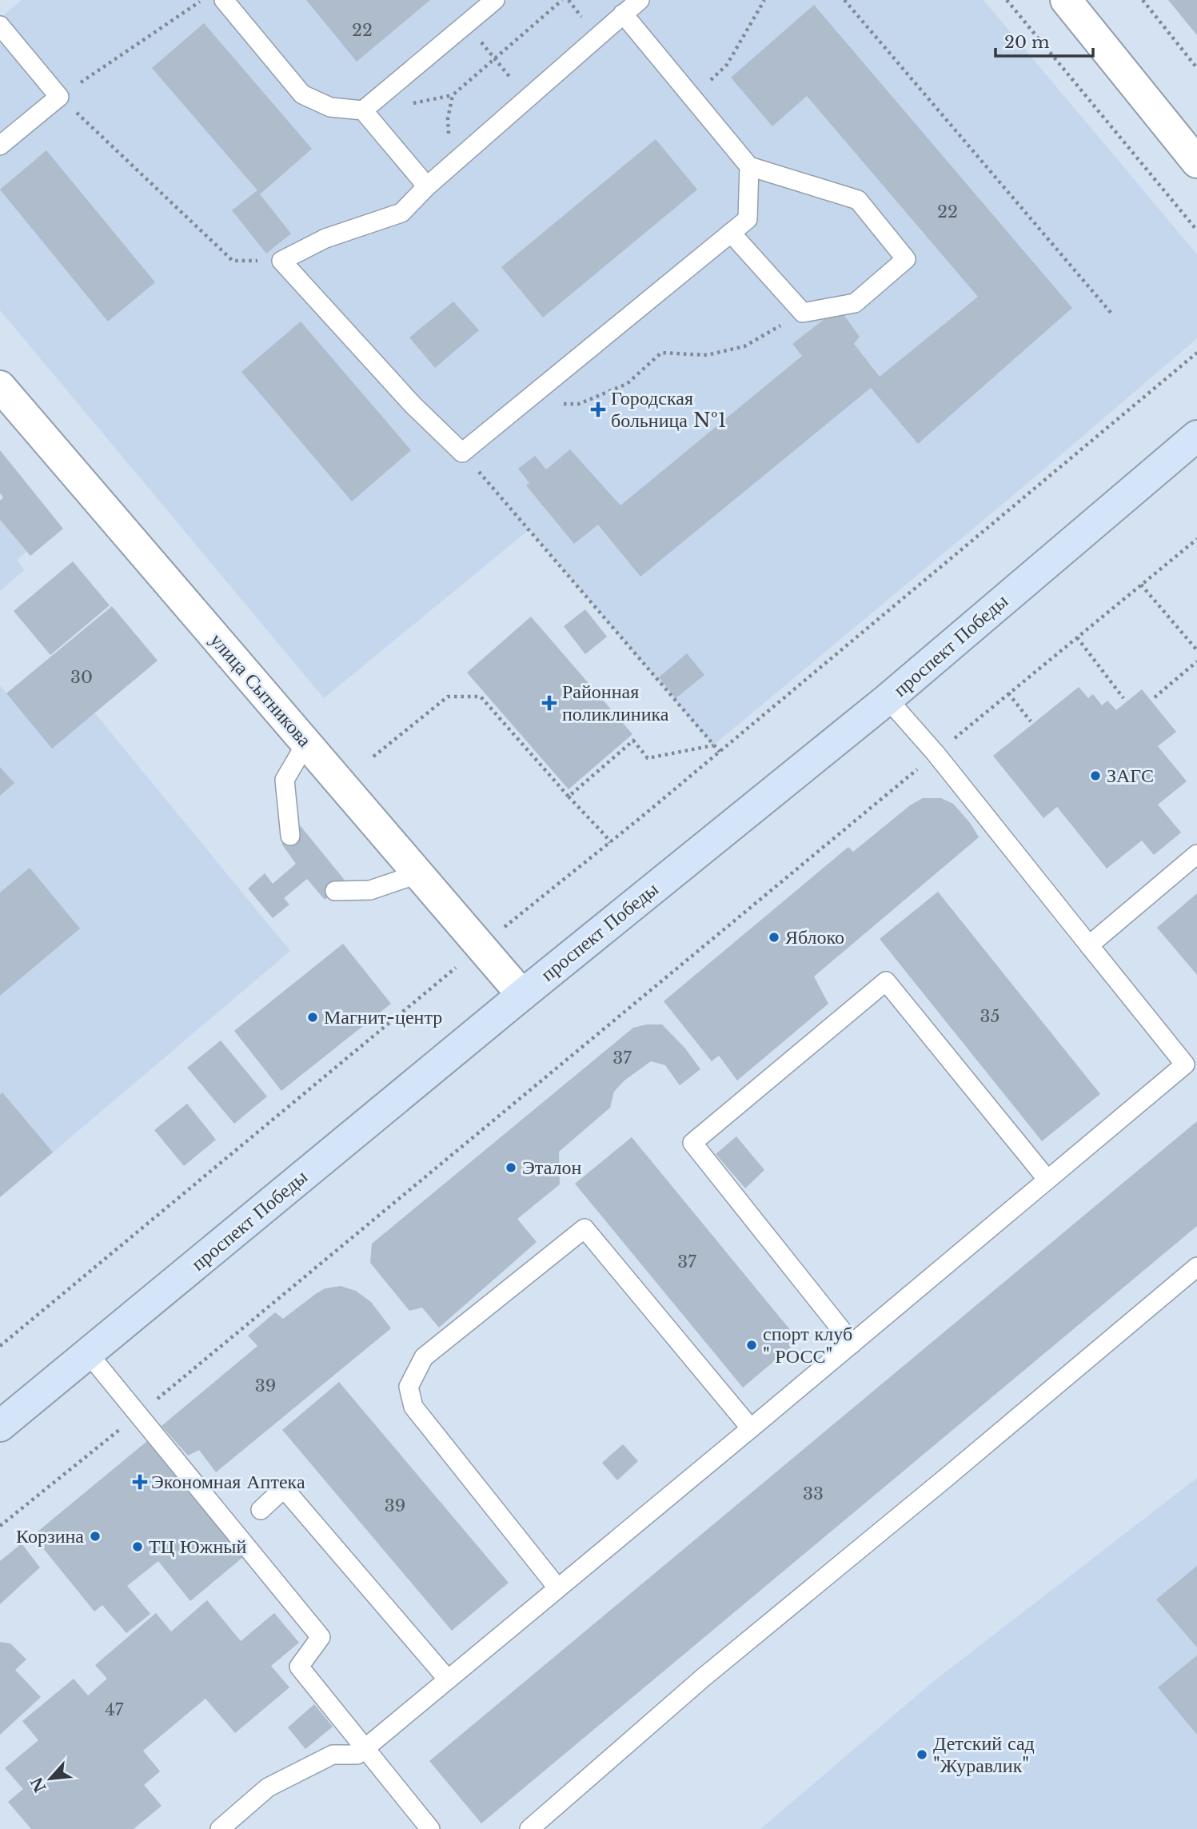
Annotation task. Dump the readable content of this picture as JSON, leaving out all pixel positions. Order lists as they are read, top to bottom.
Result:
{
  "streets": {
    "street": ["проспект Победы", "улица Сытникова"]
  },
  "crossings": [
    ["проспект Победы", "улица Сытникова"]
  ],
  "places": {
    "health": ["Городская больница №1", "Районная поликлиника", "Экономная Аптека"],
    "other": [
      "ЗАГС",
      "Яблоко",
      "Магнит-центр",
      "Эталон",
      "спорт клуб \" РОСС\"",
      "Корзина",
      "ТЦ Южный",
      "Детский сад \"Журавлик\""
    ]
  },
  "house_numbers": [
    "22",
    "22",
    "30",
    "35",
    "37",
    "37",
    "39",
    "33",
    "39",
    "47"
  ],
  "scale_bar": "20 m",
  "north": "bottom left"
}
